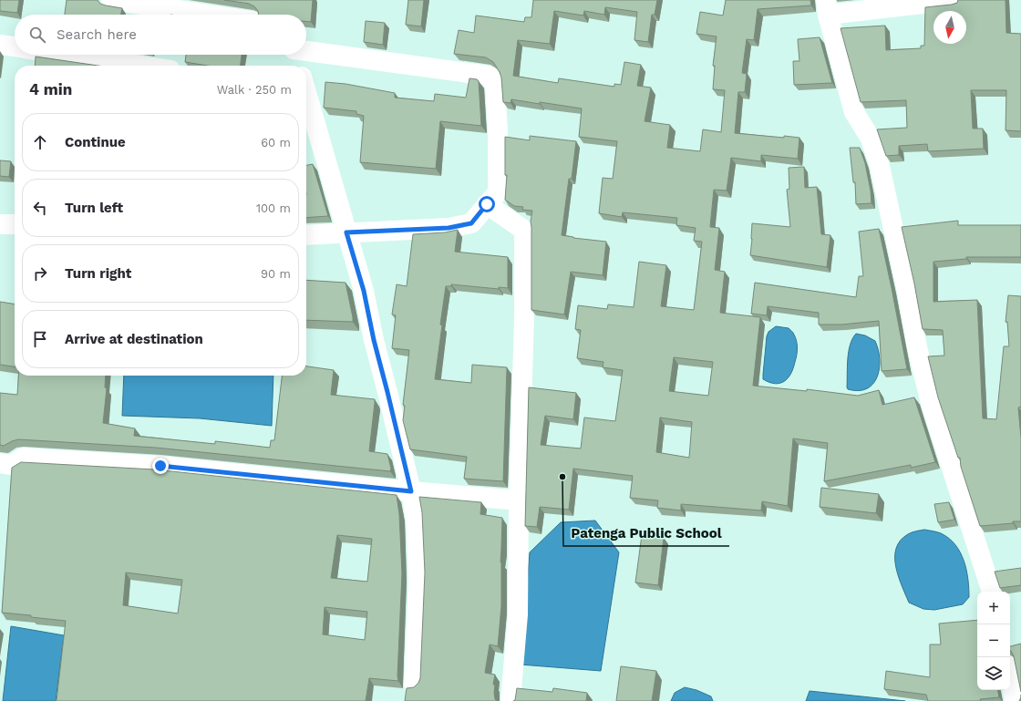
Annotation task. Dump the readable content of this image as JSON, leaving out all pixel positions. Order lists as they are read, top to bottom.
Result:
{
  "places": ["Patenga Public School"],
  "north": "bottom",
  "page": {
    "search": "Search here",
    "heading": ["4 min", "Walk · 250 m"],
    "list": [
      ["Continue", "60 m"],
      ["Turn left", "100 m"],
      ["Turn right", "90 m"],
      "Arrive at destination"
    ],
    "map_buttons": ["+", "−"]
  }
}
